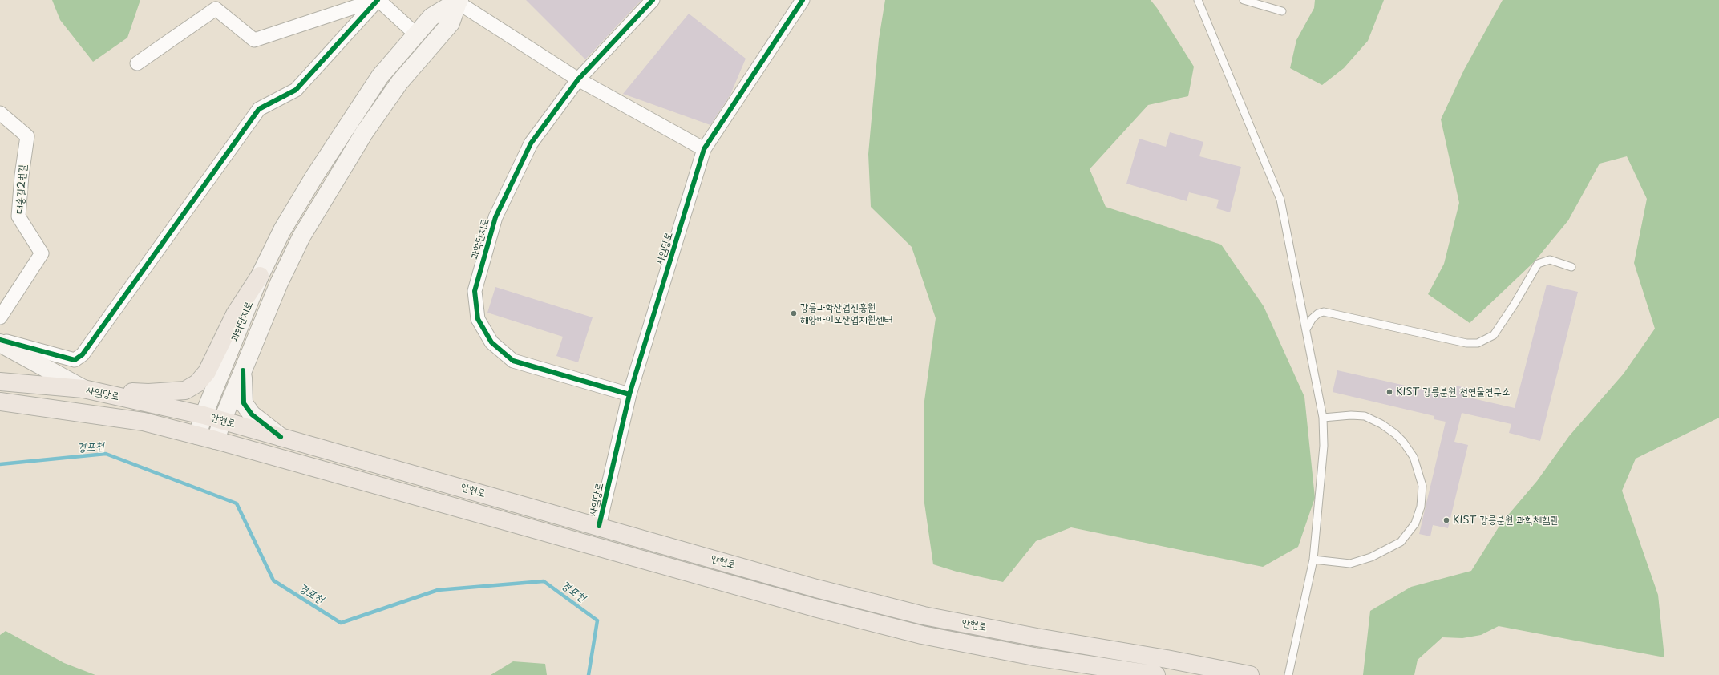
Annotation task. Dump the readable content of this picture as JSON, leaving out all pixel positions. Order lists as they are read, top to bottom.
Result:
{
  "streets": {
    "highway": ["사임당로", "안현로"],
    "street": ["대송길2번길", "과학단지로"]
  },
  "crossings": [
    ["과학단지로", "사임당로"],
    ["과학단지로", "안현로"],
    ["사임당로", "안현로"]
  ],
  "water": ["경포천"],
  "places": ["강릉과학산업진흥원 해양바이오산업지원센터", "KIST 강릉분원 천연물연구소", "KIST 강릉분원 과학체험관"]
}
